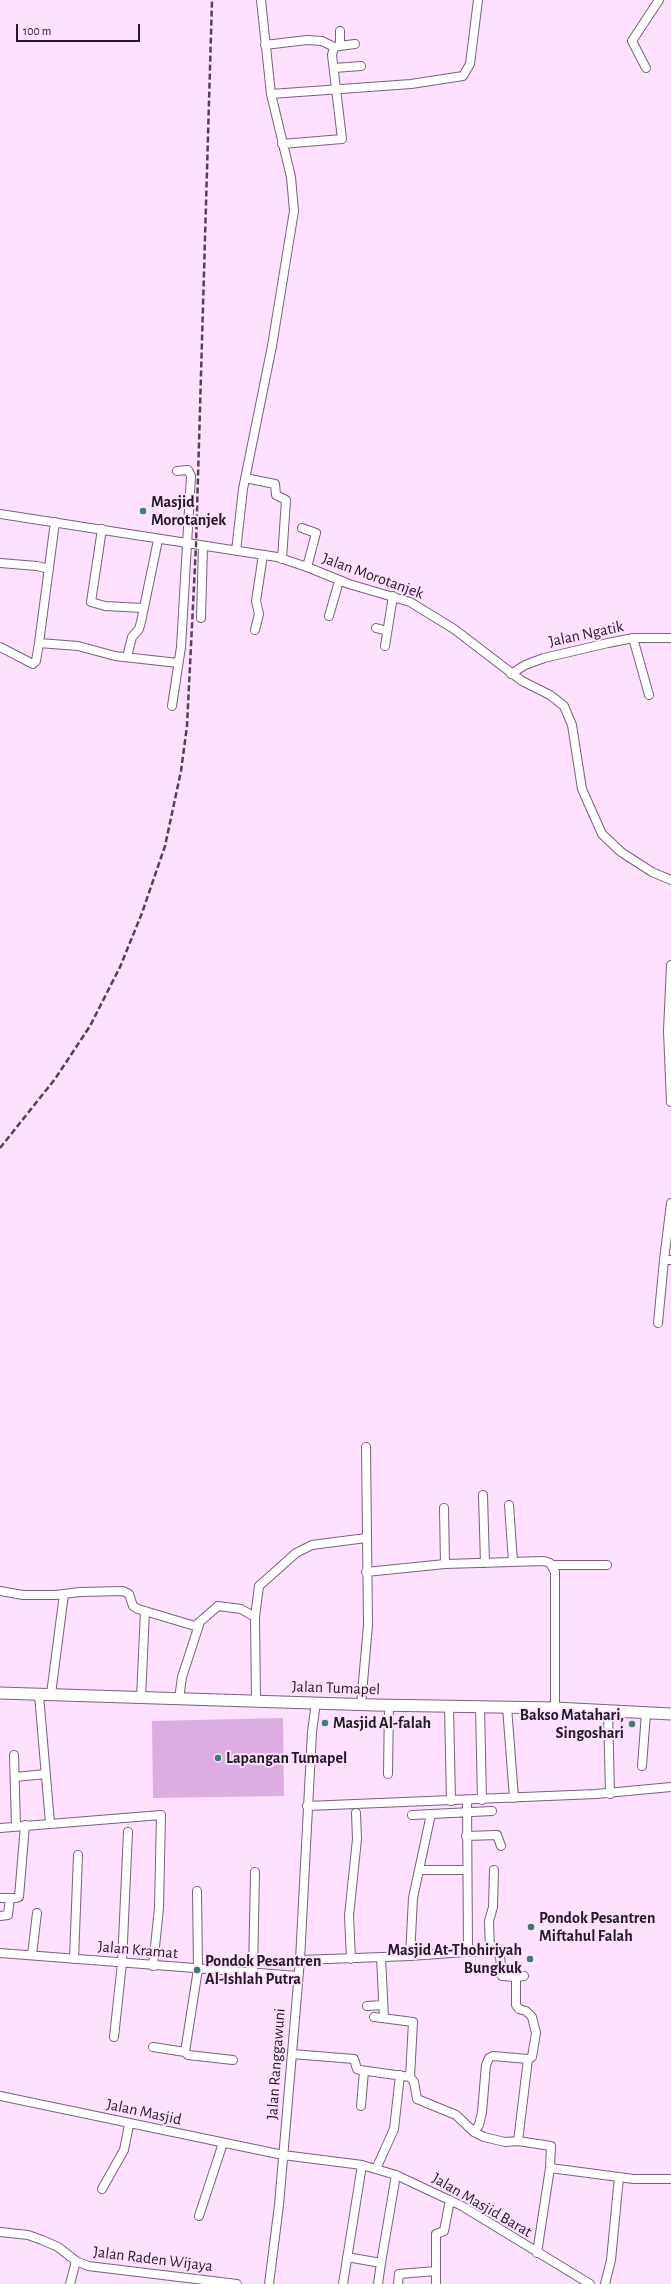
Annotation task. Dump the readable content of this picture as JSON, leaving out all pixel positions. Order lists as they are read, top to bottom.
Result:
{
  "streets": {
    "street": [
      "Jalan Morotanjek",
      "Jalan Ngatik",
      "Jalan Tumapel",
      "Jalan Kramat",
      "Jalan Ranggawuni",
      "Jalan Masjid",
      "Jalan Masjid Barat",
      "Jalan Raden Wijaya"
    ]
  },
  "crossings": [
    ["Jalan Morotanjek", "Jalan Ngatik"],
    ["Jalan Tumapel", "Jalan Ranggawuni"],
    ["Jalan Kramat", "Jalan Ranggawuni"],
    ["Jalan Ranggawuni", "Jalan Masjid"],
    ["Jalan Ranggawuni", "Jalan Masjid Barat"],
    ["Jalan Masjid", "Jalan Masjid Barat"]
  ],
  "places": [
    "Masjid Morotanjek",
    "Masjid Al-falah",
    "Bakso Matahari, Singoshari",
    "Lapangan Tumapel",
    "Pondok Pesantren Miftahul Falah",
    "Masjid At-Thohiriyah Bungkuk",
    "Pondok Pesantren Al-Ishlah Putra"
  ],
  "scale_bar": "100 m"
}
